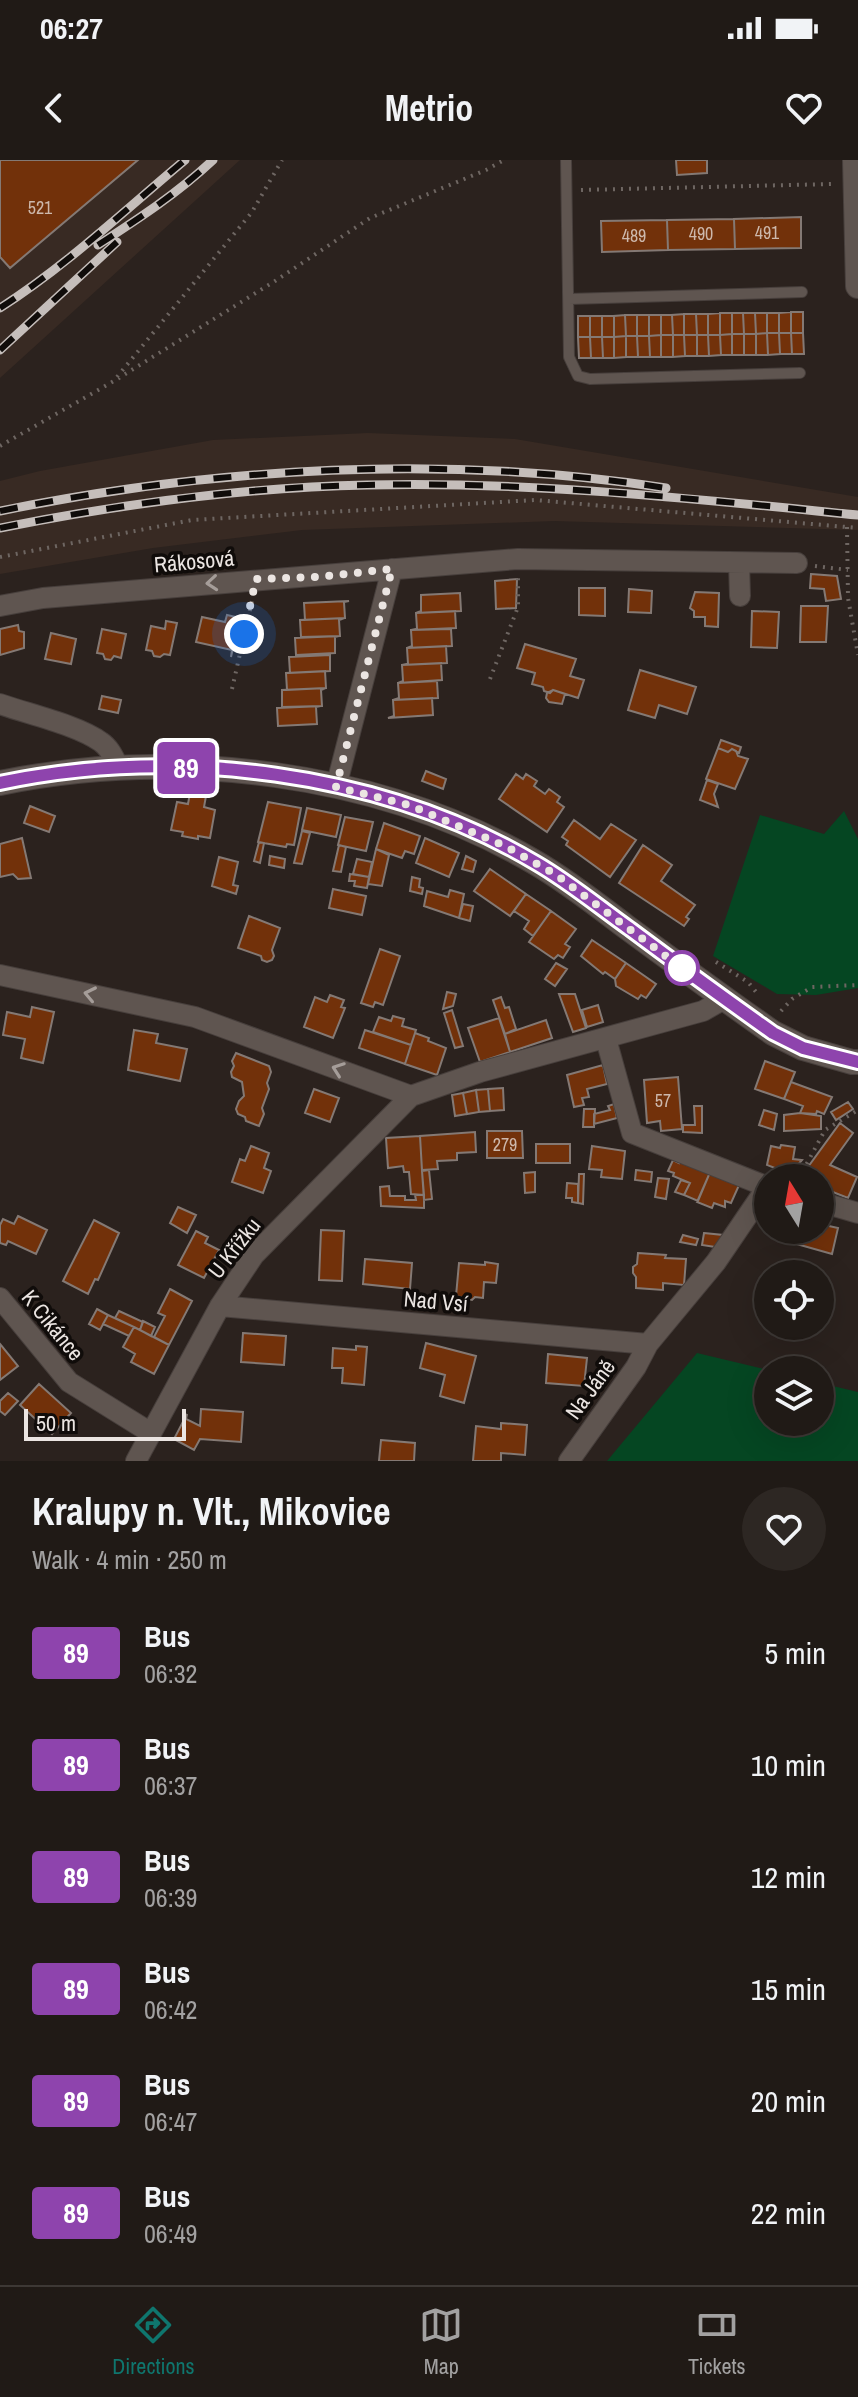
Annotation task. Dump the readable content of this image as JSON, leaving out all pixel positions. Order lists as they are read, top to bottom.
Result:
{
  "streets": {
    "street": [
      "Rákosová",
      "U Křížku",
      "Nad Vsí",
      "K Cikánce",
      "Na Jáně"
    ]
  },
  "crossings": [
    ["U Křížku", "Nad Vsí"],
    ["U Křížku", "K Cikánce"],
    ["Nad Vsí", "Na Jáně"]
  ],
  "lines": ["bus line 89"],
  "house_numbers": [
    "521",
    "491",
    "490",
    "489",
    "57",
    "279"
  ],
  "scale_bar": "50 m",
  "north": "top",
  "page": {
    "status": "06:27",
    "header": "Metrio",
    "on_map": "89",
    "scale": "50 m",
    "heading": ["Kralupy n. Vlt., Mikovice", "Walk · 4 min · 250 m"],
    "list": [
      {
        "mark": "89",
        "name": "Bus",
        "note": "06:32",
        "value": "5 min"
      },
      {
        "mark": "89",
        "name": "Bus",
        "note": "06:37",
        "value": "10 min"
      },
      {
        "mark": "89",
        "name": "Bus",
        "note": "06:39",
        "value": "12 min"
      },
      {
        "mark": "89",
        "name": "Bus",
        "note": "06:42",
        "value": "15 min"
      },
      {
        "mark": "89",
        "name": "Bus",
        "note": "06:47",
        "value": "20 min"
      },
      {
        "mark": "89",
        "name": "Bus",
        "note": "06:49",
        "value": "22 min"
      }
    ],
    "tabs": ["Directions", "Map", "Tickets"]
  }
}
